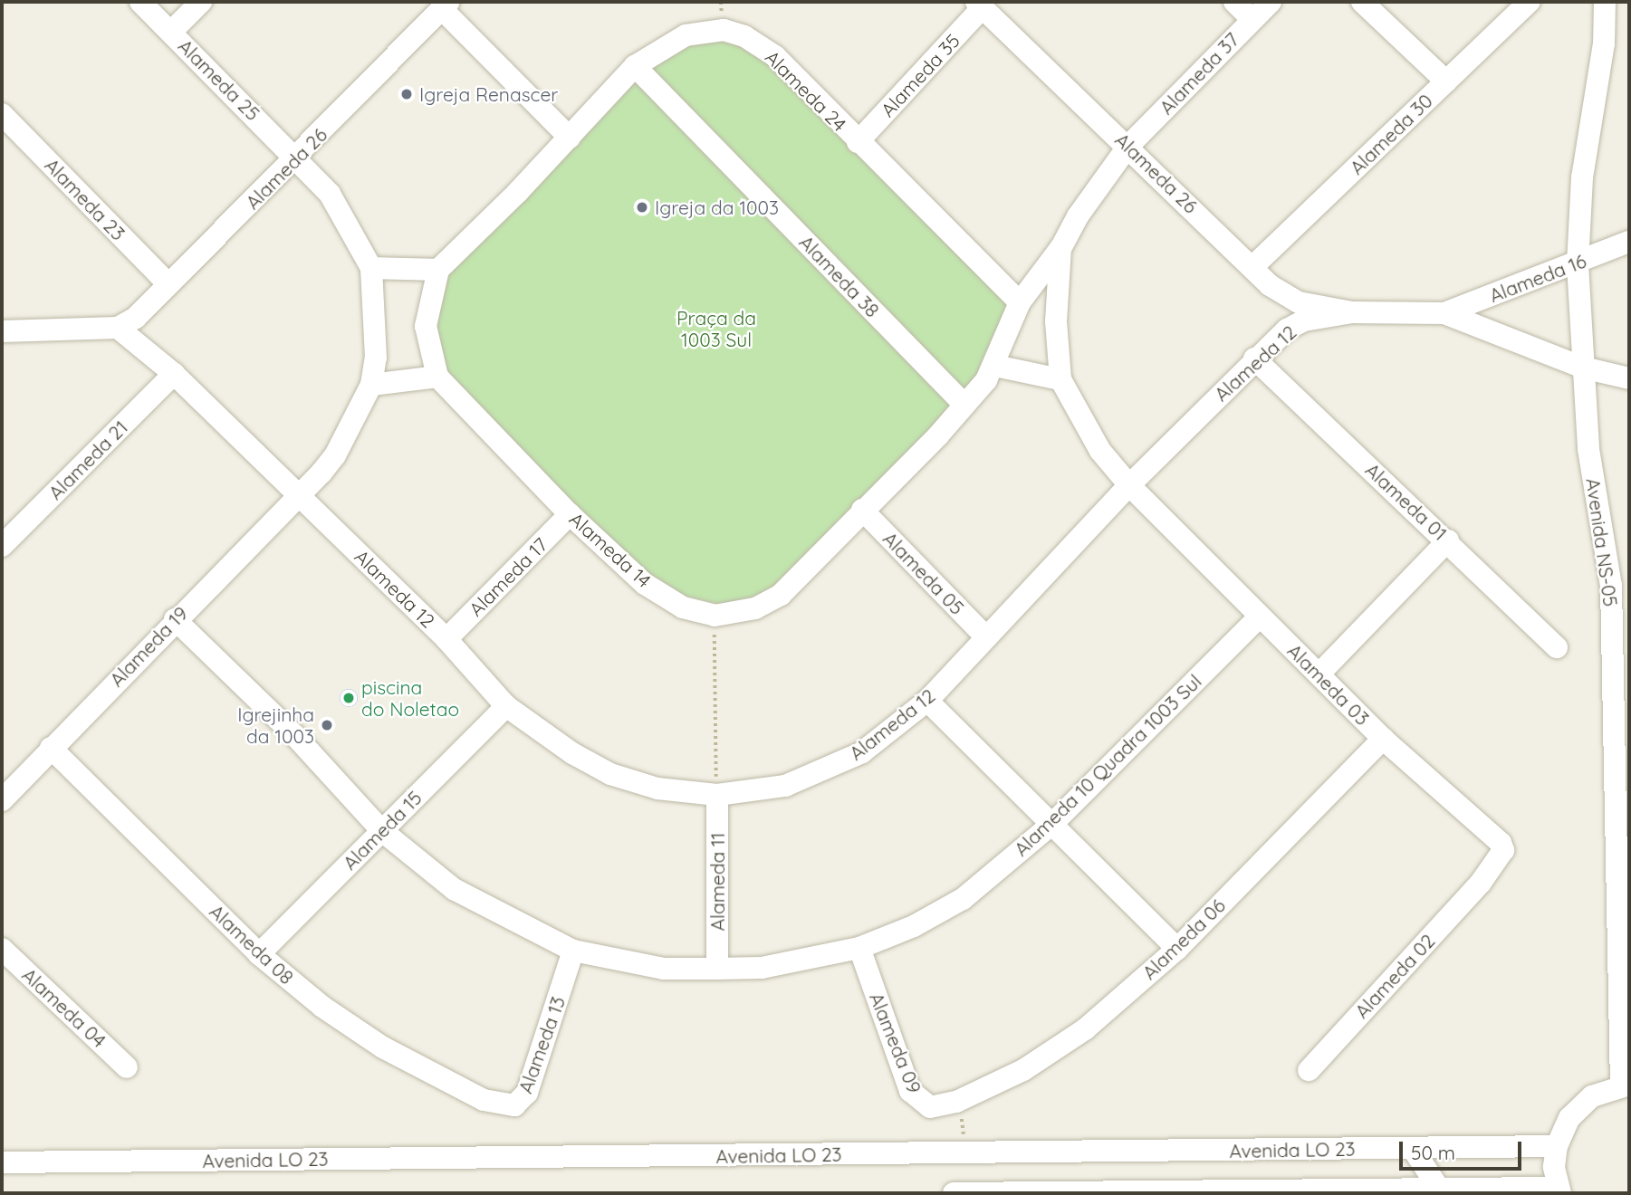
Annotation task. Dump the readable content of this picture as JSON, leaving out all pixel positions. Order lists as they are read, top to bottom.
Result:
{
  "streets": {
    "street": [
      "Alameda 37",
      "Alameda 35",
      "Alameda 25",
      "Alameda 24",
      "Alameda 30",
      "Alameda 26",
      "Alameda 23",
      "Alameda 38",
      "Alameda 16",
      "Alameda 12",
      "Alameda 21",
      "Alameda 01",
      "Avenida NS-05",
      "Alameda 14",
      "Alameda 05",
      "Alameda 17",
      "Alameda 19",
      "Alameda 03",
      "Alameda 10 Quadra 1003 Sul",
      "Alameda 15",
      "Alameda 11",
      "Alameda 06",
      "Alameda 08",
      "Alameda 02",
      "Alameda 04",
      "Alameda 09",
      "Alameda 13",
      "Avenida LO 23"
    ]
  },
  "crossings": [
    ["Alameda 37", "Alameda 26"],
    ["Alameda 35", "Alameda 24"],
    ["Alameda 35", "Alameda 26"],
    ["Alameda 25", "Alameda 26"],
    ["Alameda 25", "Alameda 19"],
    ["Alameda 24", "Alameda 38"],
    ["Alameda 24", "Alameda 14"],
    ["Alameda 30", "Alameda 26"],
    ["Alameda 26", "Alameda 23"],
    ["Alameda 26", "Alameda 16"],
    ["Alameda 26", "Alameda 12"],
    ["Alameda 38", "Alameda 14"],
    ["Alameda 16", "Alameda 12"],
    ["Alameda 16", "Avenida NS-05"],
    ["Alameda 12", "Alameda 21"],
    ["Alameda 12", "Alameda 01"],
    ["Alameda 12", "Alameda 05"],
    ["Alameda 12", "Alameda 17"],
    ["Alameda 12", "Alameda 19"],
    ["Alameda 12", "Alameda 03"],
    ["Alameda 12", "Alameda 15"],
    ["Alameda 12", "Alameda 11"],
    ["Alameda 14", "Alameda 05"],
    ["Alameda 14", "Alameda 17"],
    ["Alameda 19", "Alameda 10 Quadra 1003 Sul"],
    ["Alameda 19", "Alameda 08"],
    ["Alameda 03", "Alameda 10 Quadra 1003 Sul"],
    ["Alameda 03", "Alameda 06"],
    ["Alameda 03", "Alameda 02"],
    ["Alameda 10 Quadra 1003 Sul", "Alameda 15"],
    ["Alameda 10 Quadra 1003 Sul", "Alameda 11"],
    ["Alameda 10 Quadra 1003 Sul", "Alameda 09"],
    ["Alameda 10 Quadra 1003 Sul", "Alameda 13"],
    ["Alameda 15", "Alameda 08"],
    ["Alameda 06", "Alameda 09"],
    ["Alameda 08", "Alameda 13"]
  ],
  "parks": ["Praça da 1003 Sul"],
  "places": [
    "Igreja Renascer",
    "Igreja da 1003",
    "piscina do Noletao",
    "Igrejinha da 1003"
  ],
  "scale_bar": "50 m"
}
